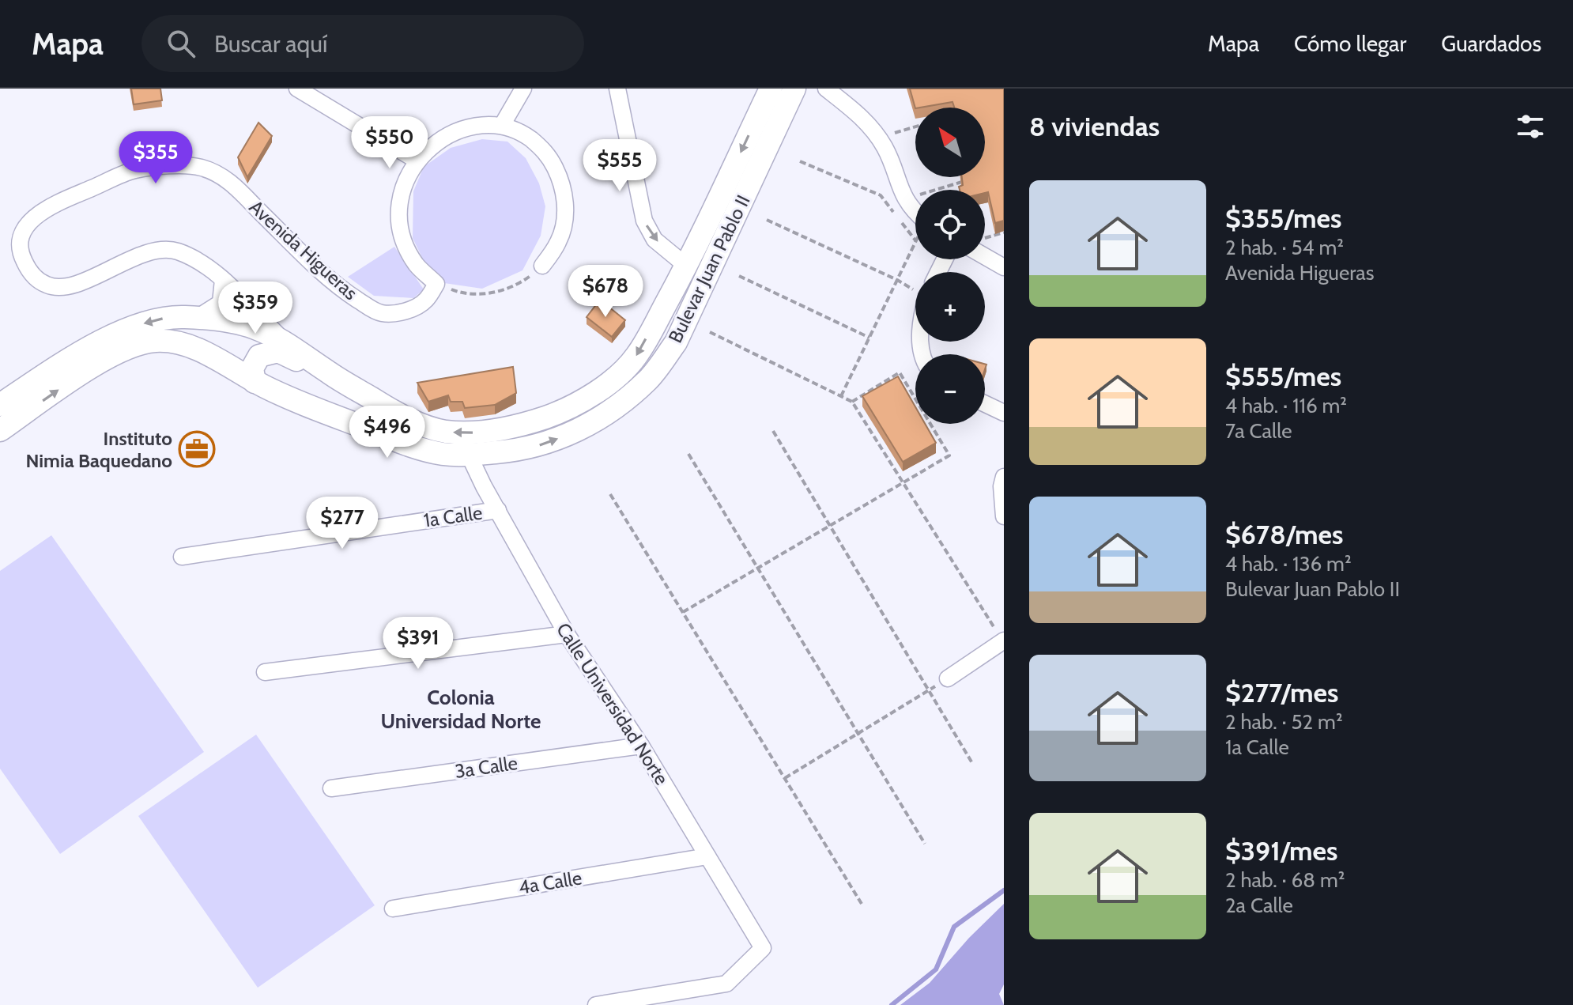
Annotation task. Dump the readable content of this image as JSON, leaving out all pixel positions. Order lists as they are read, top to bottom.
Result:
{
  "streets": {
    "main road": ["Bulevar Juan Pablo II"],
    "street": [
      "Avenida Higueras",
      "1a Calle",
      "Calle Universidad Norte",
      "3a Calle",
      "4a Calle"
    ]
  },
  "crossings": [
    ["Avenida Higueras", "Bulevar Juan Pablo II"],
    ["Bulevar Juan Pablo II", "Calle Universidad Norte"],
    ["1a Calle", "Calle Universidad Norte"],
    ["Calle Universidad Norte", "3a Calle"],
    ["Calle Universidad Norte", "4a Calle"]
  ],
  "districts": ["Colonia Universidad Norte"],
  "places": {
    "office": ["Instituto Nimia Baquedano"]
  },
  "north": "top left",
  "page": {
    "header": "Mapa",
    "search": "Buscar aquí",
    "nav": ["Mapa", "Cómo llegar", "Guardados"],
    "heading": "8 viviendas",
    "map_buttons": ["+", "−"],
    "price": [
      "$550",
      "$355",
      "$555",
      "$678",
      "$359",
      "$496",
      "$277",
      "$391"
    ],
    "list": [
      {
        "name": "$355/mes",
        "note": "2 hab. · 54 m² · Avenida Higueras"
      },
      {
        "name": "$555/mes",
        "note": "4 hab. · 116 m² · 7a Calle"
      },
      {
        "name": "$678/mes",
        "note": "4 hab. · 136 m² · Bulevar Juan Pablo II"
      },
      {
        "name": "$277/mes",
        "note": "2 hab. · 52 m² · 1a Calle"
      },
      {
        "name": "$391/mes",
        "note": "2 hab. · 68 m² · 2a Calle"
      }
    ]
  }
}
